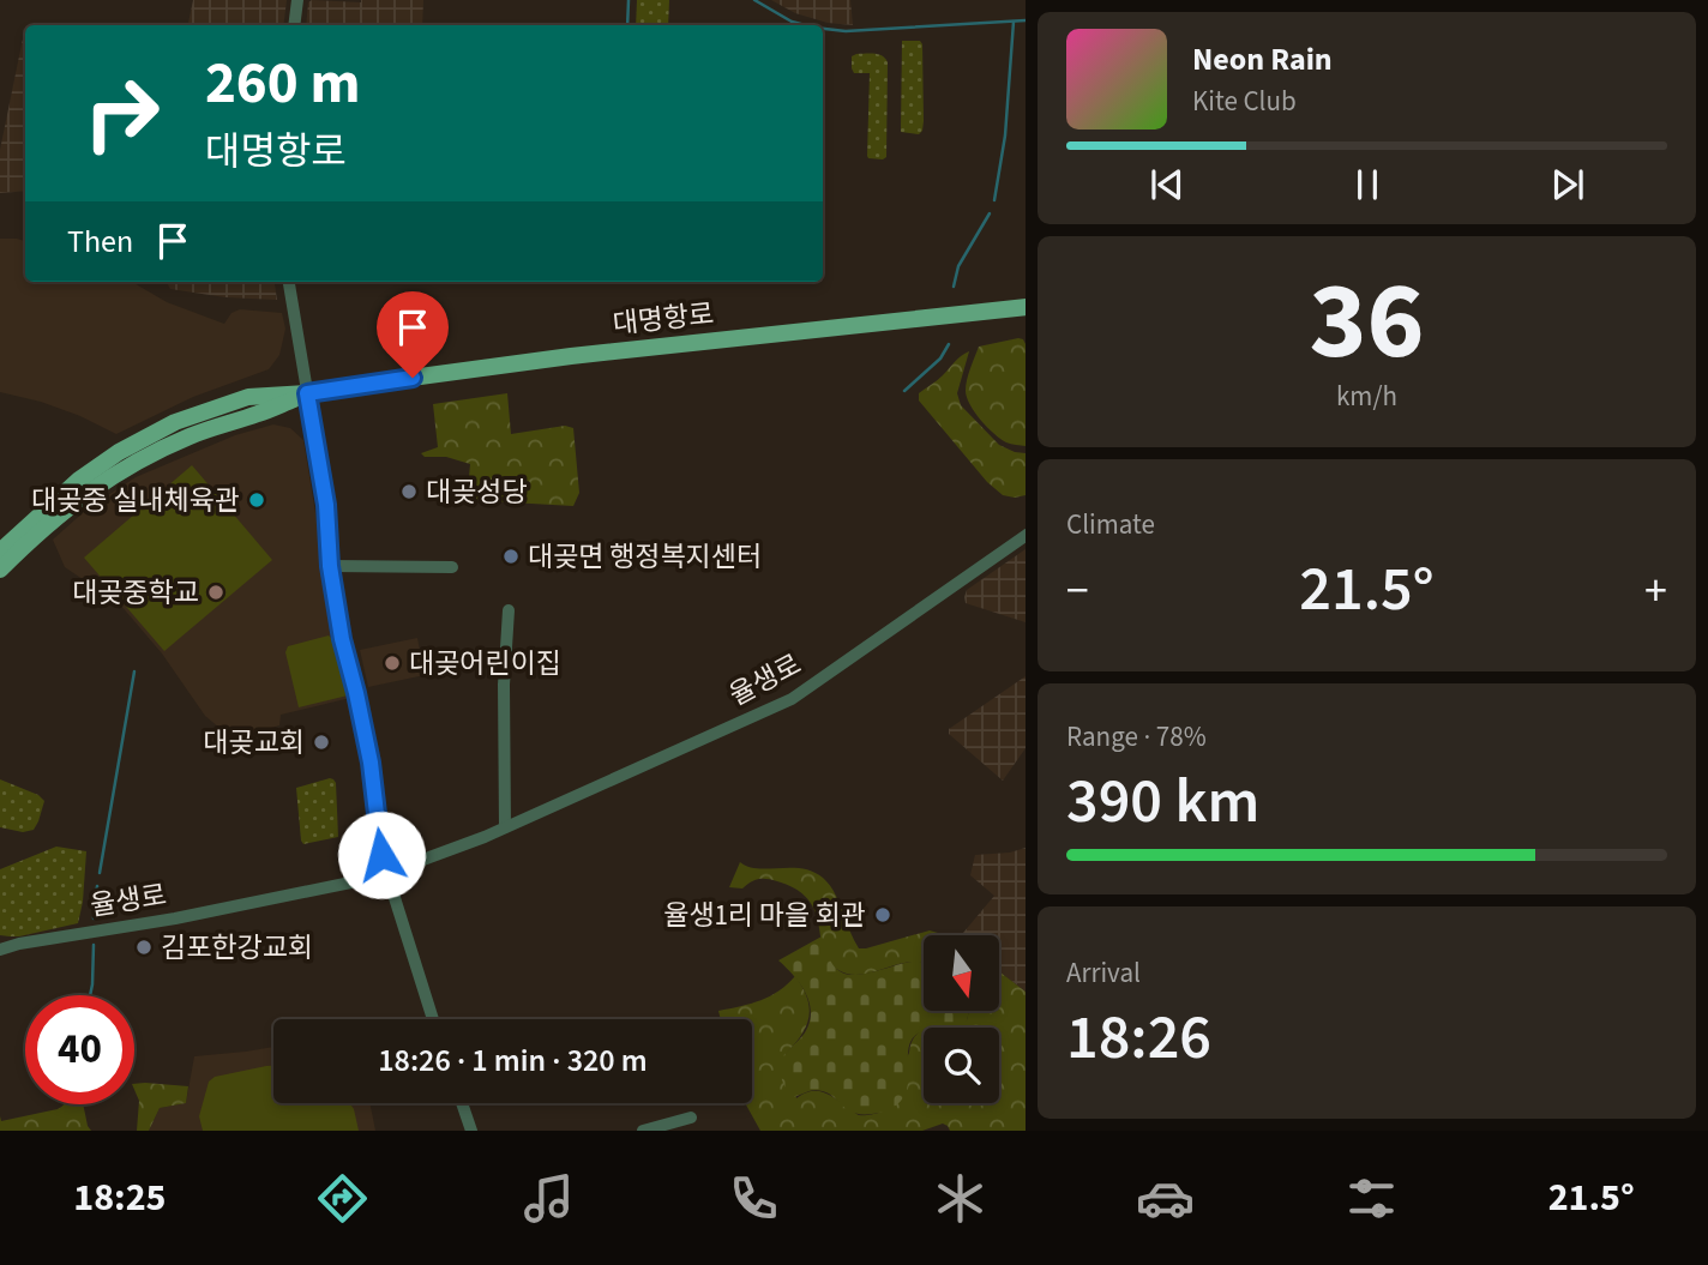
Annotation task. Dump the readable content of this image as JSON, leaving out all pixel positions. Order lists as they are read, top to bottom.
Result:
{
  "streets": {
    "main road": ["대명항로"],
    "street": ["율생로"]
  },
  "places": [
    "대곶성당",
    "대곶중 실내체육관",
    "대곶면 행정복지센터",
    "대곶중학교",
    "대곶어린이집",
    "대곶교회",
    "율생1리 마을 회관",
    "김포한강교회"
  ],
  "north": "bottom",
  "page": {
    "turn": ["260 m", "대명항로"],
    "song": ["Neon Rain", "Kite Club"],
    "then": "Then",
    "tile": [
      ["36", "km/h"],
      "Climate",
      ["Range · 78%", "390 km"],
      ["Arrival", "18:26"]
    ],
    "heat": ["−", "21.5°", "+"],
    "limit": "40",
    "trip": "18:26 · 1 min · 320 m",
    "tabs": ["18:25", "21.5°"]
  }
}
